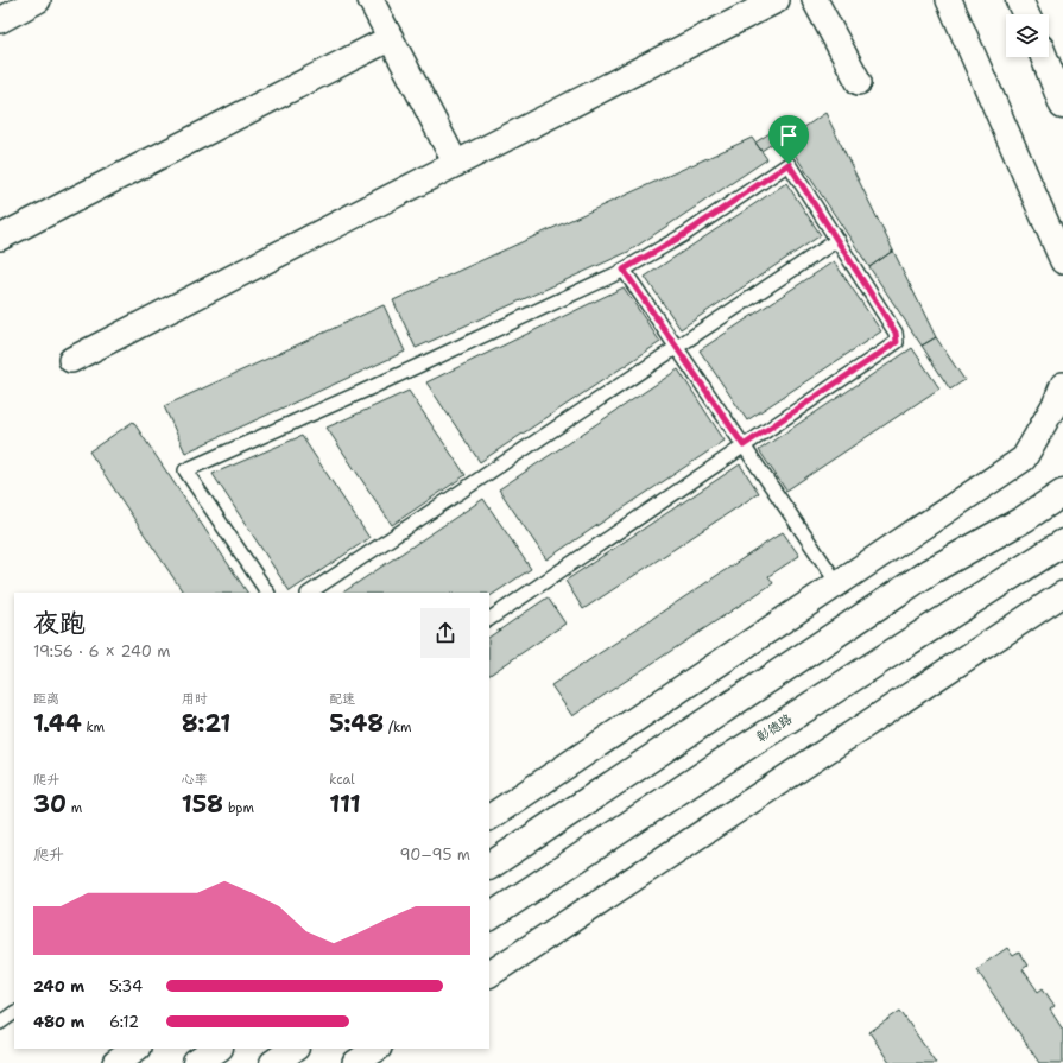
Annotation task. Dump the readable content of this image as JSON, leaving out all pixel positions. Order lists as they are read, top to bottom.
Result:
{
  "streets": {
    "main road": ["彰德路"]
  },
  "page": {
    "heading": ["夜跑", "19:56 · 6 × 240 m"],
    "stats": [
      ["距离", "1.44 km"],
      ["用时", "8:21"],
      ["配速", "5:48 /km"],
      ["爬升", "30 m"],
      ["心率", "158 bpm"],
      ["kcal", "111"]
    ],
    "chart": ["爬升", "90–95 m"],
    "list": [
      {
        "name": "240 m",
        "note": "5:34"
      },
      {
        "name": "480 m",
        "note": "6:12"
      }
    ]
  }
}
